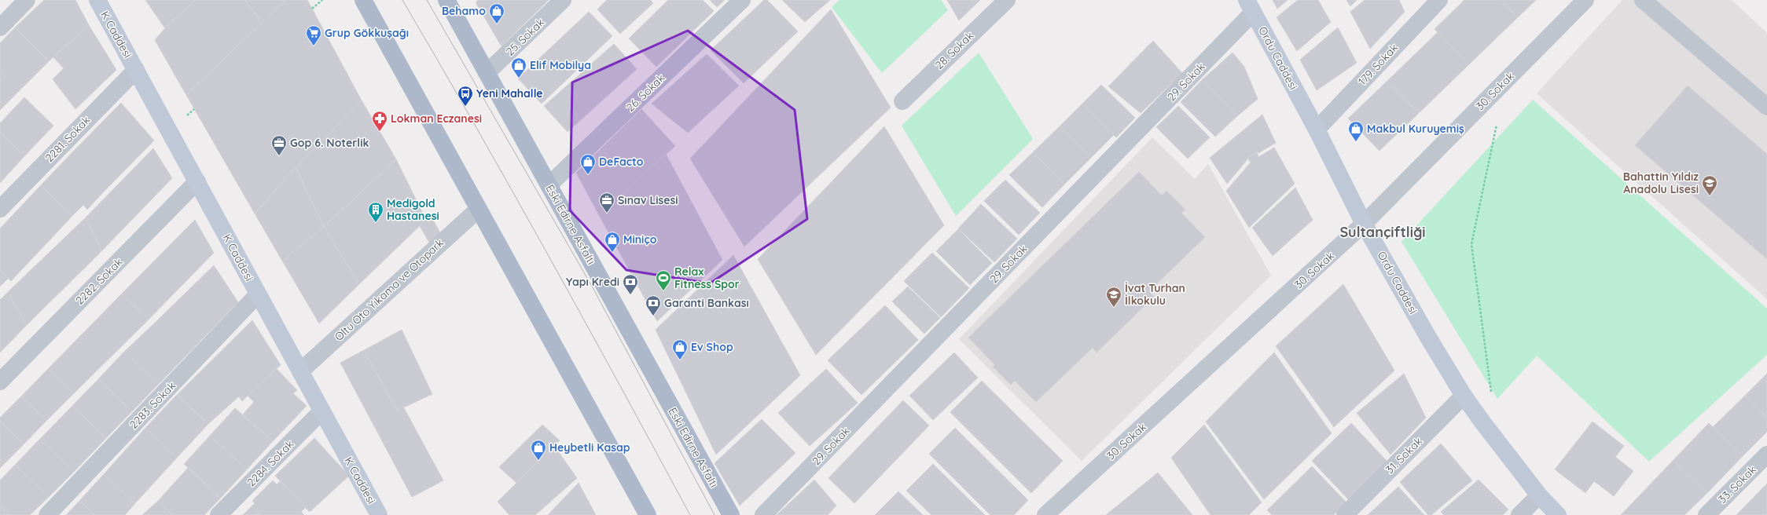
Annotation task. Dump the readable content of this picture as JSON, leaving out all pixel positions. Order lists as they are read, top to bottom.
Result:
{
  "streets": {
    "main road": ["K Caddesi", "Ordu Caddesi", "Eski Edirne Asfaltı"],
    "street": [
      "25. Sokak",
      "28. Sokak",
      "179. Sokak",
      "29. Sokak",
      "30. Sokak",
      "26. Sokak",
      "2281. Sokak",
      "2282. Sokak",
      "Oltu Oto Yıkama ve Otopark",
      "2283. Sokak",
      "31. Sokak",
      "2284. Sokak",
      "33. Sokak"
    ]
  },
  "crossings": [
    ["K Caddesi", "2281. Sokak"],
    ["K Caddesi", "2282. Sokak"],
    ["K Caddesi", "Oltu Oto Yıkama ve Otopark"],
    ["K Caddesi", "2283. Sokak"],
    ["K Caddesi", "2284. Sokak"],
    ["25. Sokak", "Eski Edirne Asfaltı"],
    ["Ordu Caddesi", "179. Sokak"],
    ["Ordu Caddesi", "29. Sokak"],
    ["Ordu Caddesi", "30. Sokak"],
    ["Ordu Caddesi", "31. Sokak"],
    ["26. Sokak", "Eski Edirne Asfaltı"]
  ],
  "districts": ["Sultançiftliği"],
  "places": {
    "shop": [
      "Behamo",
      "Elif Mobilya",
      "Makbul Kuruyemiş",
      "DeFacto",
      "Miniço",
      "Ev Shop",
      "Heybetli Kasap"
    ],
    "supermarket": ["Grup Gökkuşağı"],
    "bus stop": ["Yeni Mahalle"],
    "pharmacy": ["Lokman Eczanesi"],
    "office": ["Gop 6. Noterlik", "Sınav Lisesi"],
    "school or university": ["Bahattin Yıldız Anadolu Lisesi", "İvat Turhan İlkokulu"],
    "building": ["Medigold Hastanesi"],
    "sports": ["Relax Fitness Spor"],
    "bank": ["Yapı Kredi", "Garanti Bankası"]
  }
}
